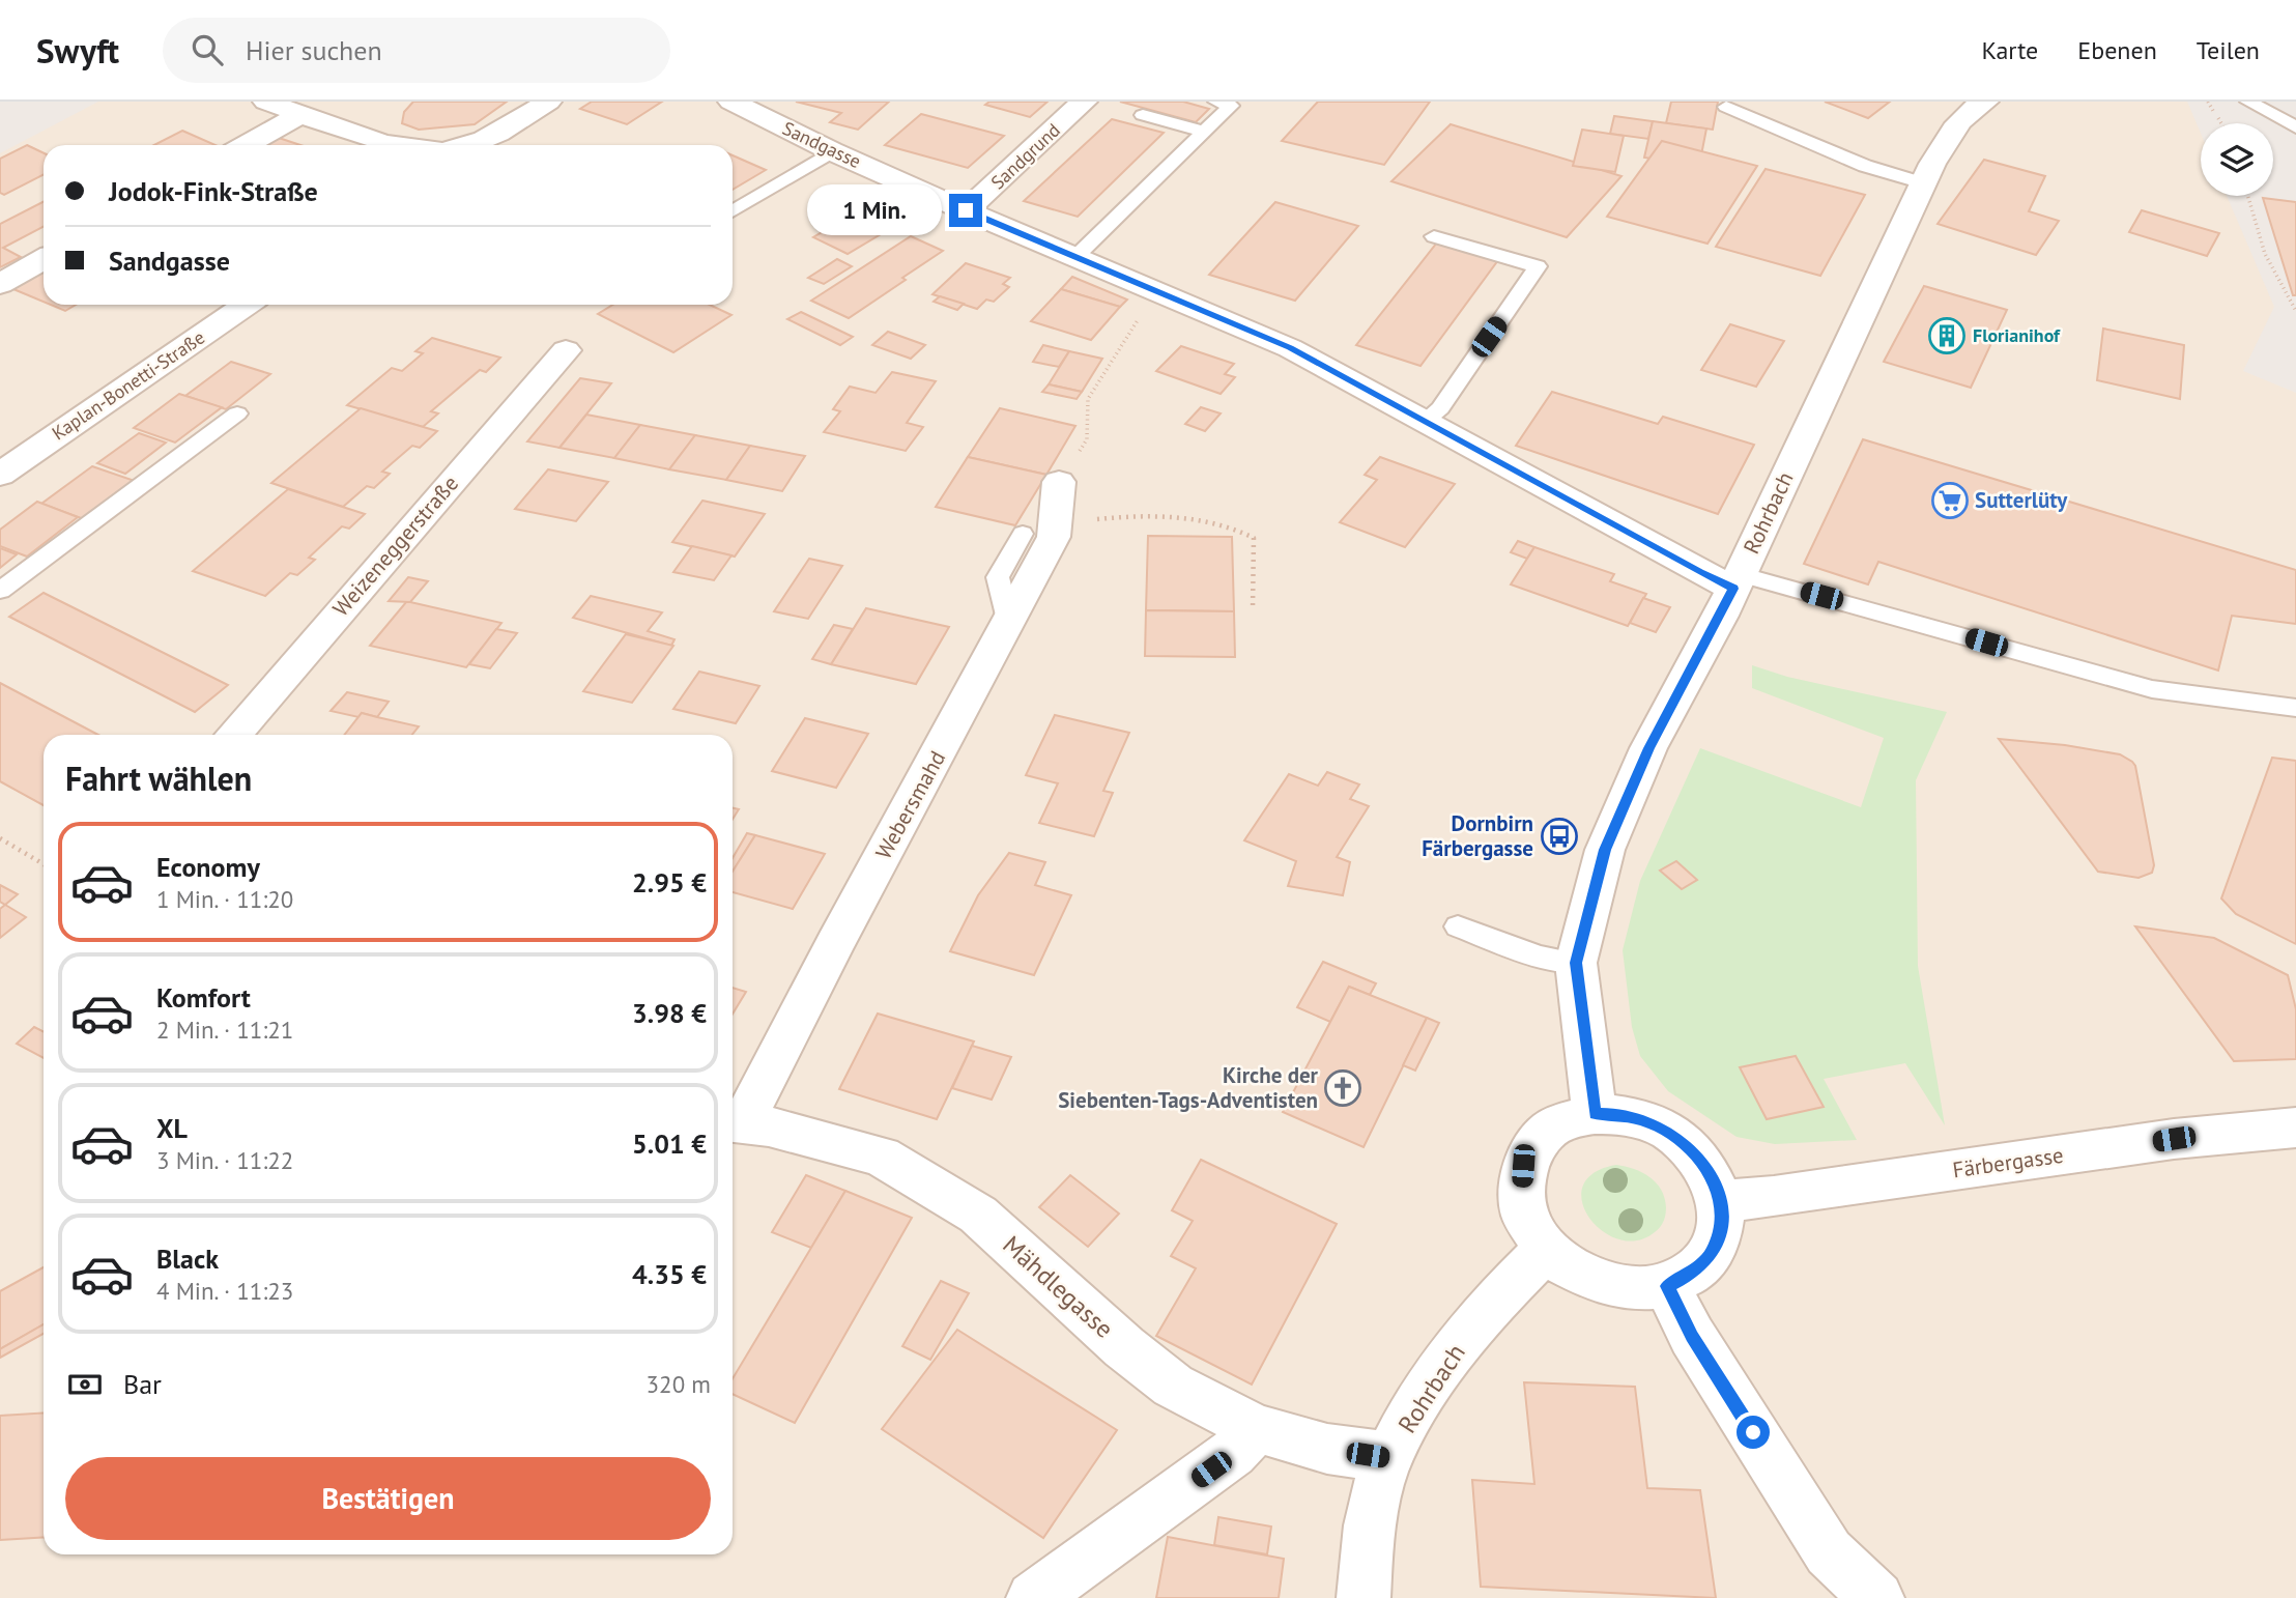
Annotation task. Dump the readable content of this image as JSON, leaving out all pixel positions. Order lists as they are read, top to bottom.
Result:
{
  "streets": {
    "street": [
      "Sandgasse",
      "Sandgrund",
      "Kaplan-Bonetti-Straße",
      "Rohrbach",
      "Weizeneggerstraße",
      "Webersmahd",
      "Färbergasse",
      "Mähdlegasse"
    ]
  },
  "crossings": [
    ["Sandgasse", "Sandgrund"],
    ["Sandgasse", "Rohrbach"],
    ["Rohrbach", "Färbergasse"],
    ["Rohrbach", "Mähdlegasse"],
    ["Webersmahd", "Mähdlegasse"]
  ],
  "places": {
    "building": ["Florianihof"],
    "supermarket": ["Sutterlüty"],
    "bus stop": ["Dornbirn Färbergasse"],
    "church": ["Kirche der Siebenten-Tags-Adventisten"]
  },
  "page": {
    "header": "Swyft",
    "search": "Hier suchen",
    "nav": ["Karte", "Ebenen", "Teilen"],
    "banner": ["Jodok-Fink-Straße", "Sandgasse"],
    "bubble": "1 Min.",
    "heading": "Fahrt wählen",
    "list": [
      {
        "name": "Economy",
        "note": "1 Min. · 11:20",
        "value": "2.95 €"
      },
      {
        "name": "Komfort",
        "note": "2 Min. · 11:21",
        "value": "3.98 €"
      },
      {
        "name": "XL",
        "note": "3 Min. · 11:22",
        "value": "5.01 €"
      },
      {
        "name": "Black",
        "note": "4 Min. · 11:23",
        "value": "4.35 €"
      }
    ],
    "pay": ["Bar", "320 m"],
    "buttons": "Bestätigen"
  }
}
